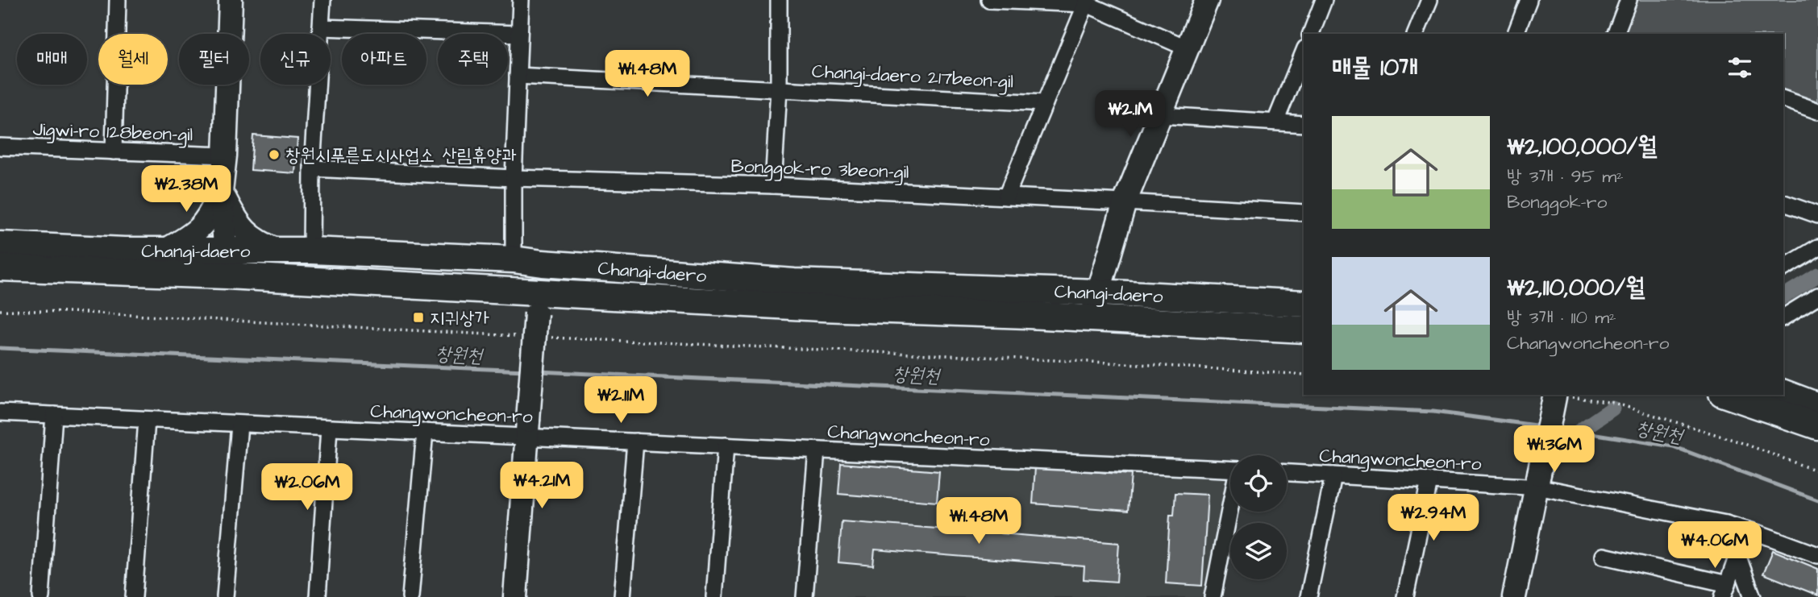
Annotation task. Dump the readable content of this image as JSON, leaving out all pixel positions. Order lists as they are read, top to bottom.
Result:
{
  "streets": {
    "main road": ["Changi-daero"],
    "street": [
      "Changi-daero 217beon-gil",
      "Jigwi-ro 128beon-gil",
      "Bonggok-ro 3beon-gil",
      "Changwoncheon-ro"
    ]
  },
  "water": ["창원천"],
  "places": {
    "other": ["창원시푸른도시사업소 산림휴양과"],
    "transit": ["지귀상가"]
  },
  "page": {
    "chip": [
      "매매",
      "월세",
      "필터",
      "신규",
      "아파트",
      "주택"
    ],
    "heading": "매물 10개",
    "price": [
      "₩1.48M",
      "₩2.1M",
      "₩2.38M",
      "₩2.11M",
      "₩1.36M",
      "₩4.21M",
      "₩2.06M",
      "₩2.94M",
      "₩1.48M",
      "₩4.06M"
    ],
    "list": [
      {
        "name": "₩2,100,000/월",
        "note": "방 3개 · 95 m² · Bonggok-ro"
      },
      {
        "name": "₩2,110,000/월",
        "note": "방 3개 · 110 m² · Changwoncheon-ro"
      }
    ]
  }
}
